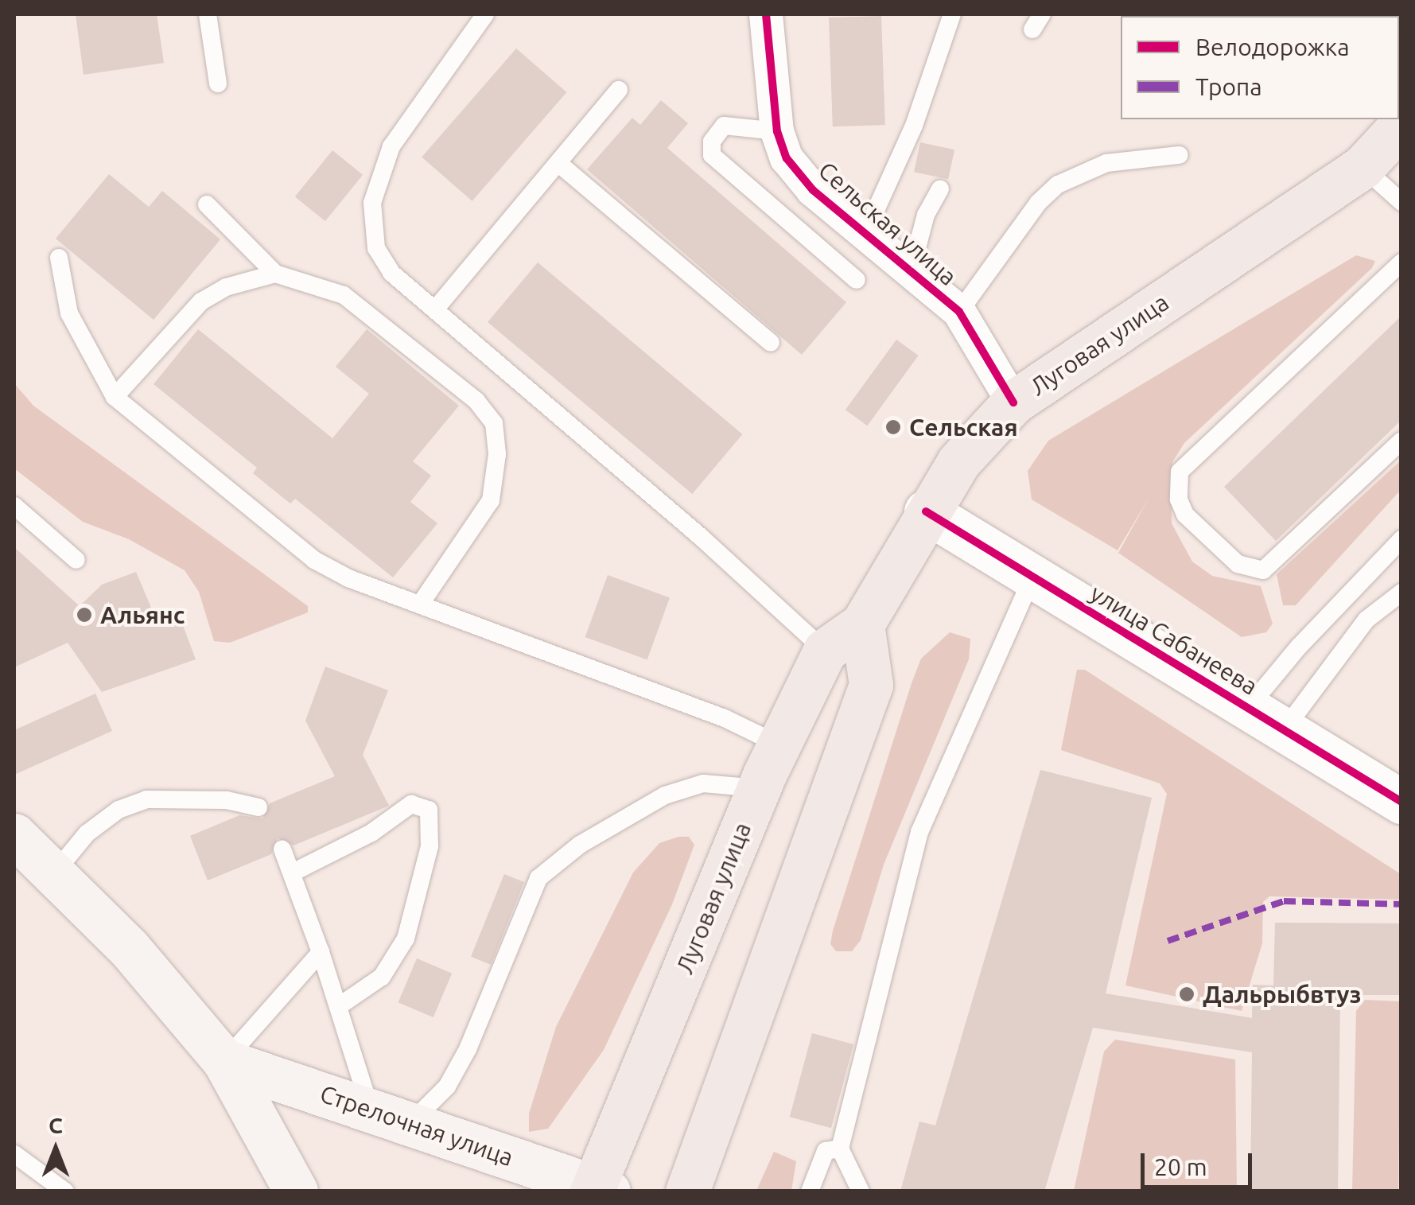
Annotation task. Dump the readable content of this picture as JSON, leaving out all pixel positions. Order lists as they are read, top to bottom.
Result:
{
  "streets": {
    "main road": ["Луговая улица", "Стрелочная улица"],
    "street": ["Сельская улица", "улица Сабанеева"]
  },
  "crossings": [
    ["Сельская улица", "Луговая улица"],
    ["Луговая улица", "улица Сабанеева"],
    ["Луговая улица", "Стрелочная улица"]
  ],
  "places": ["Сельская", "Альянс", "Дальрыбвтуз"],
  "legend": ["Велодорожка", "Тропа"],
  "scale_bar": "20 m",
  "north": "top"
}
